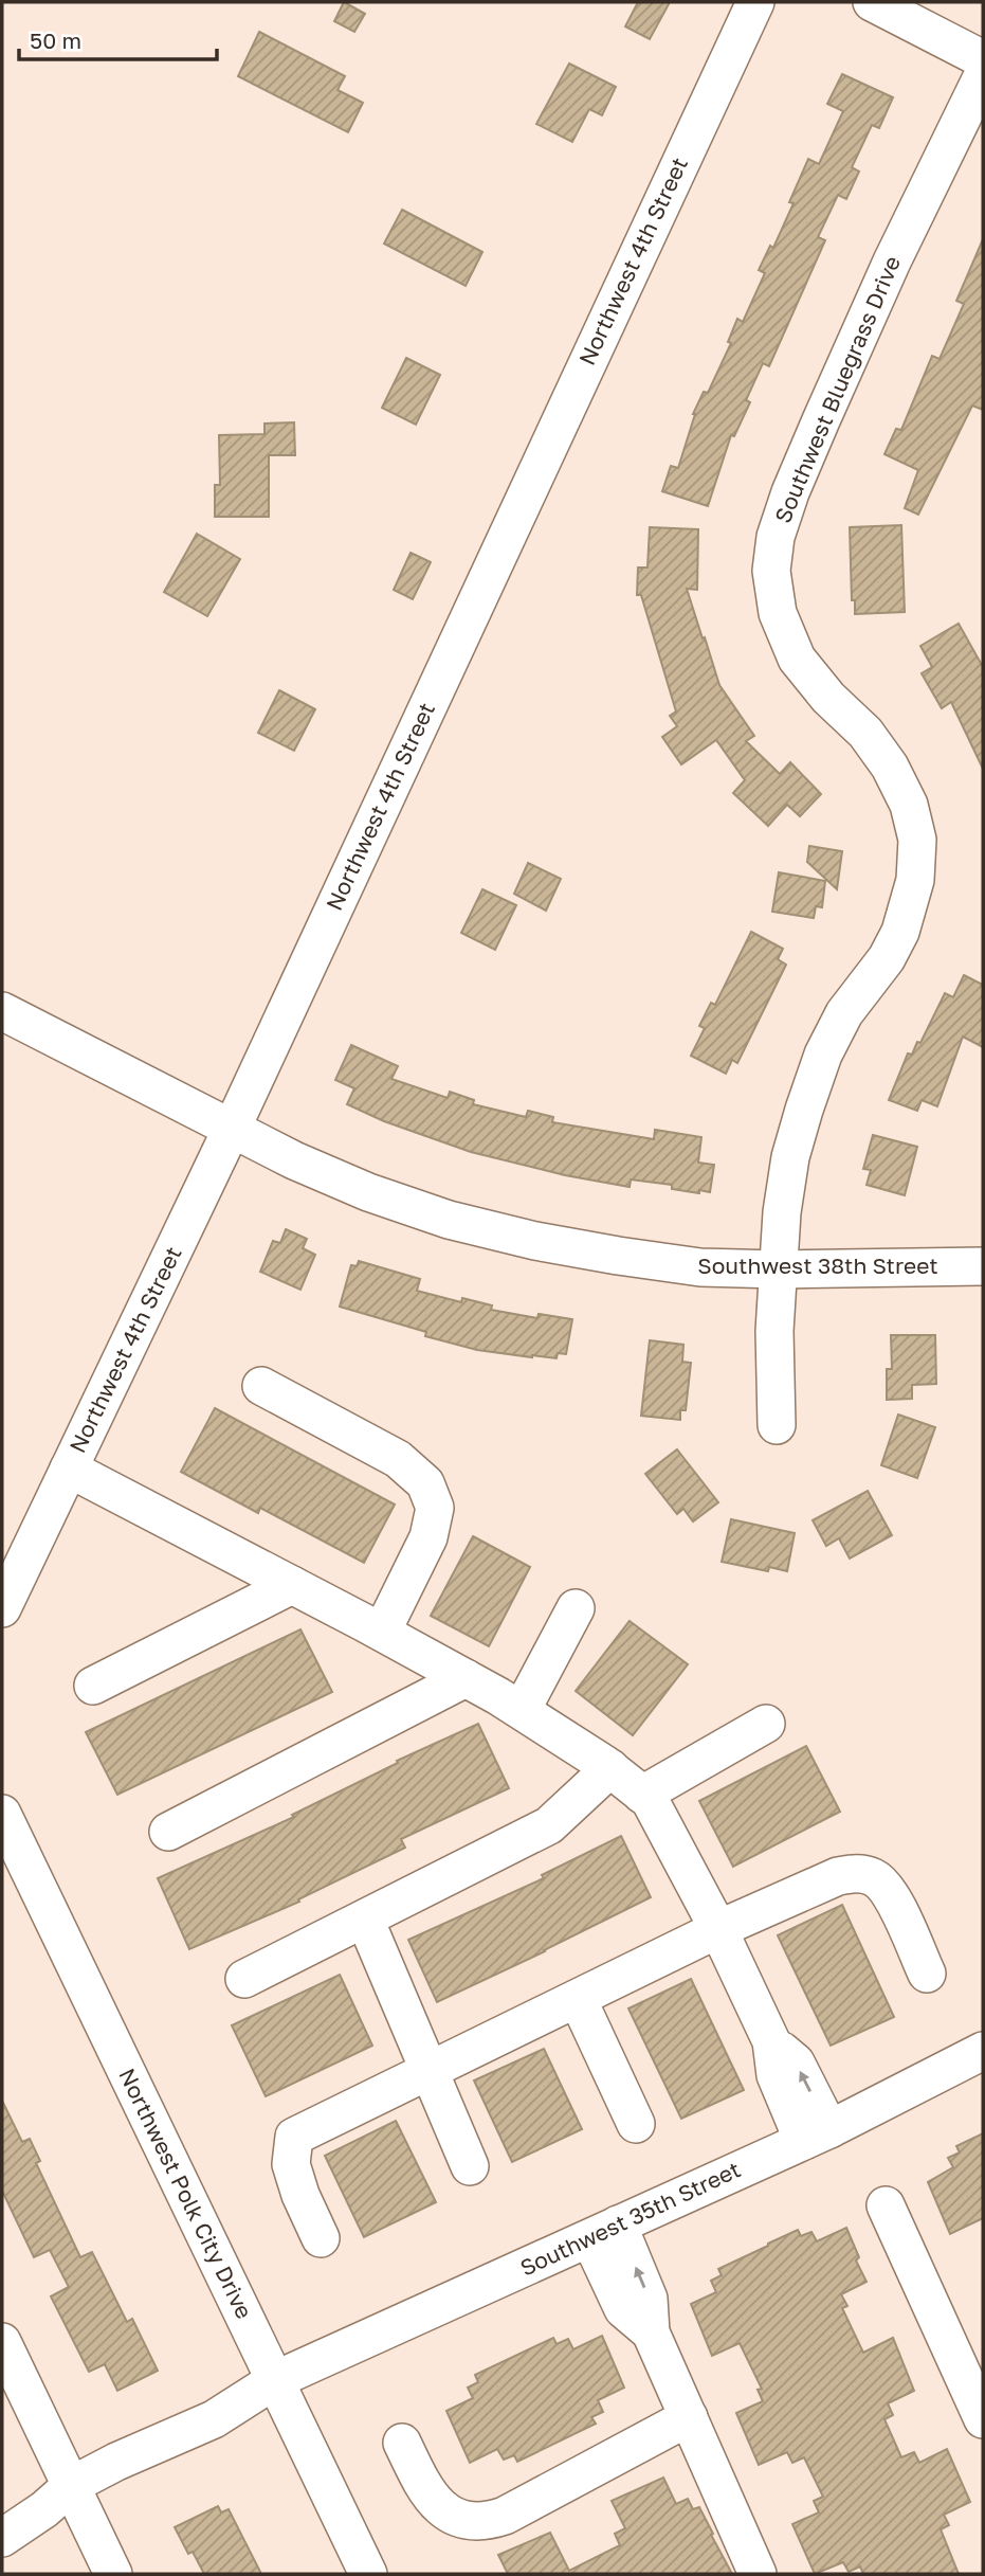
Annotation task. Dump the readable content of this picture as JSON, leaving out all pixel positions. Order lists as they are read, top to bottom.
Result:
{
  "streets": {
    "street": [
      "Northwest 4th Street",
      "Southwest Bluegrass Drive",
      "Southwest 38th Street",
      "Northwest Polk City Drive",
      "Southwest 35th Street"
    ]
  },
  "crossings": [
    ["Northwest 4th Street", "Southwest 38th Street"],
    ["Southwest Bluegrass Drive", "Southwest 38th Street"],
    ["Northwest Polk City Drive", "Southwest 35th Street"]
  ],
  "scale_bar": "50 m"
}
